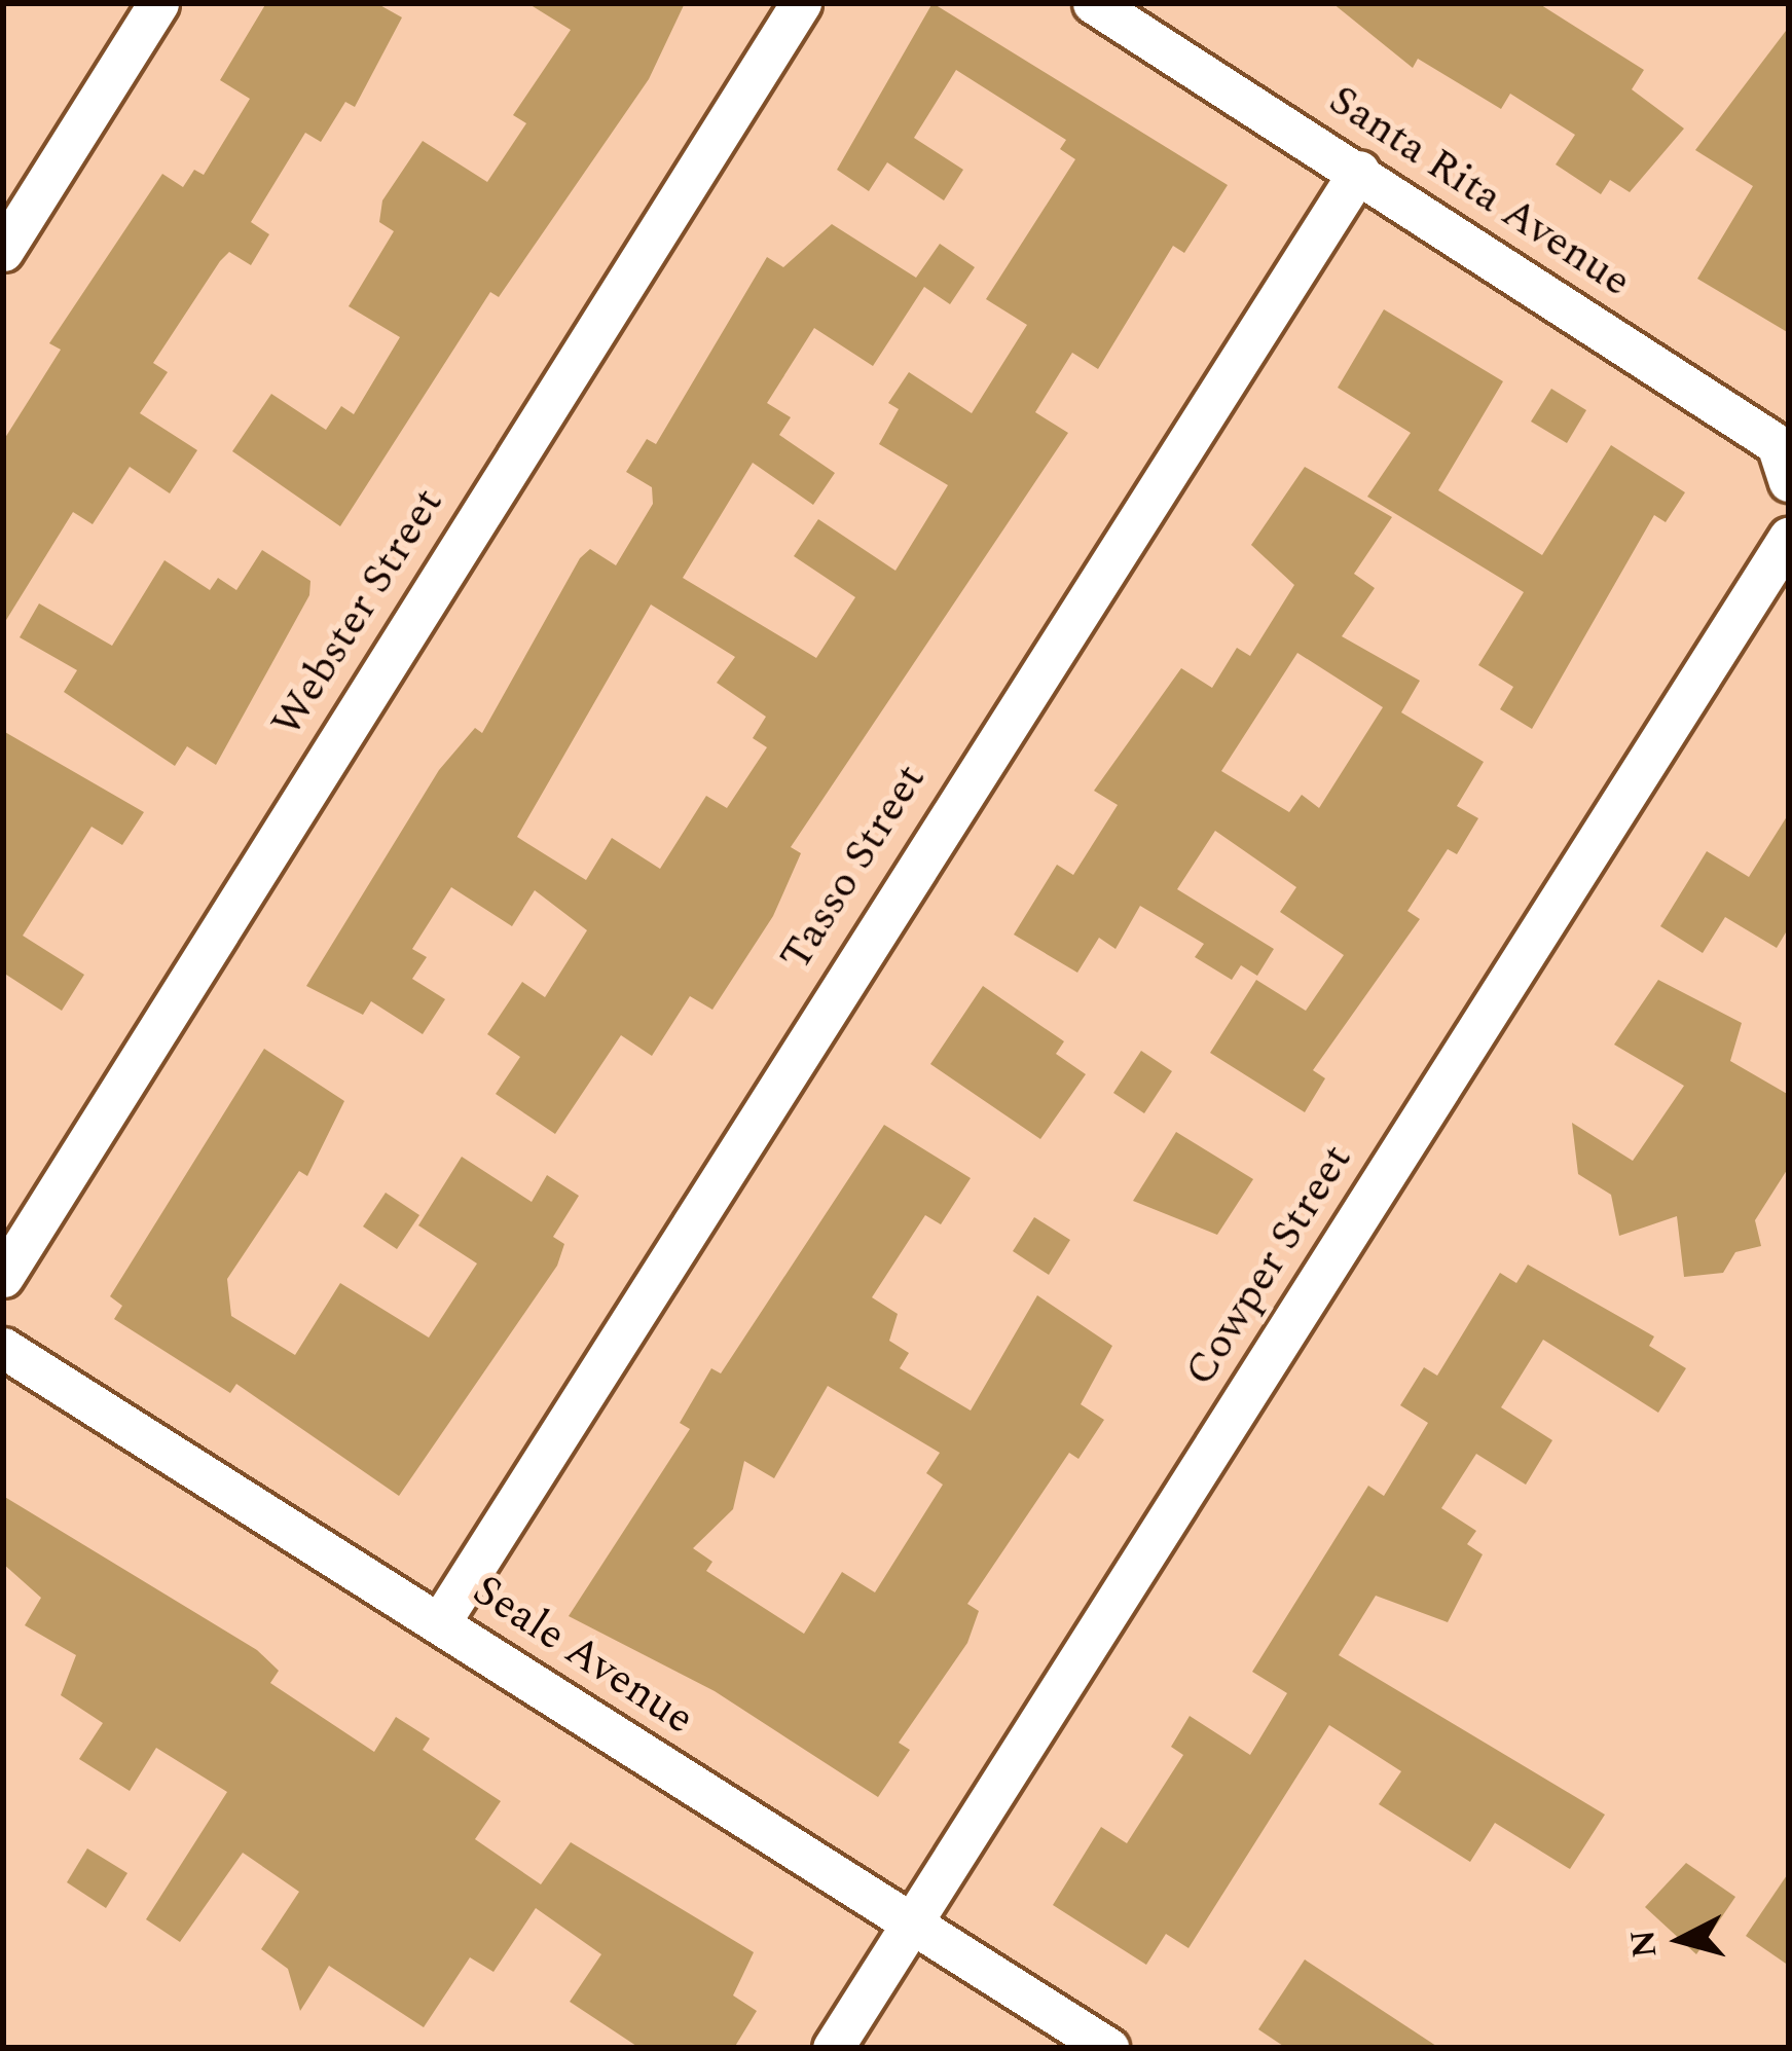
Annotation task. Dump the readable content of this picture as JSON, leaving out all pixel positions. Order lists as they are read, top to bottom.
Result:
{
  "streets": {
    "street": [
      "Santa Rita Avenue",
      "Webster Street",
      "Tasso Street",
      "Cowper Street",
      "Seale Avenue"
    ]
  },
  "crossings": [
    ["Santa Rita Avenue", "Tasso Street"],
    ["Tasso Street", "Seale Avenue"],
    ["Cowper Street", "Seale Avenue"]
  ],
  "north": "left"
}
